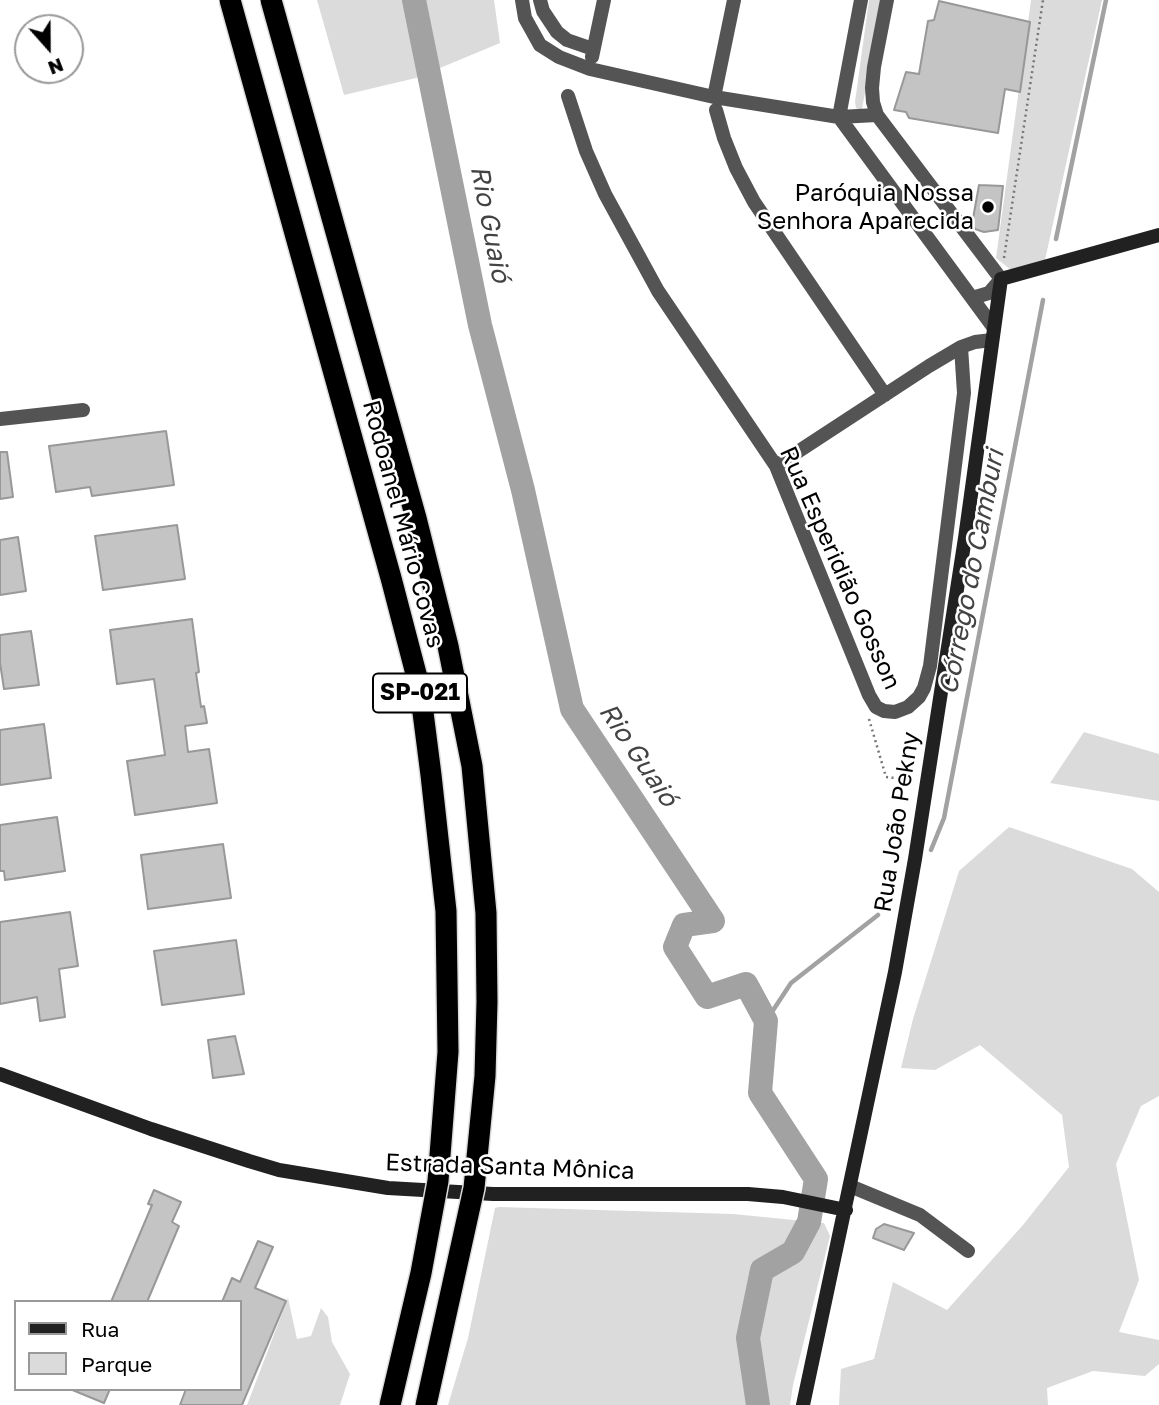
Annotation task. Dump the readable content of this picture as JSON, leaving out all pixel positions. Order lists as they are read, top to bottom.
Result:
{
  "streets": {
    "highway": ["Rodoanel Mário Covas", "SP-021"],
    "street": ["Rua Esperidião Gosson", "Rua João Pekny", "Estrada Santa Mônica"]
  },
  "crossings": [
    ["Rua João Pekny", "Estrada Santa Mônica"]
  ],
  "water": ["Rio Guaió", "Córrego do Camburi"],
  "places": ["Paróquia Nossa Senhora Aparecida"],
  "legend": ["Rua", "Parque"],
  "north": "bottom"
}
